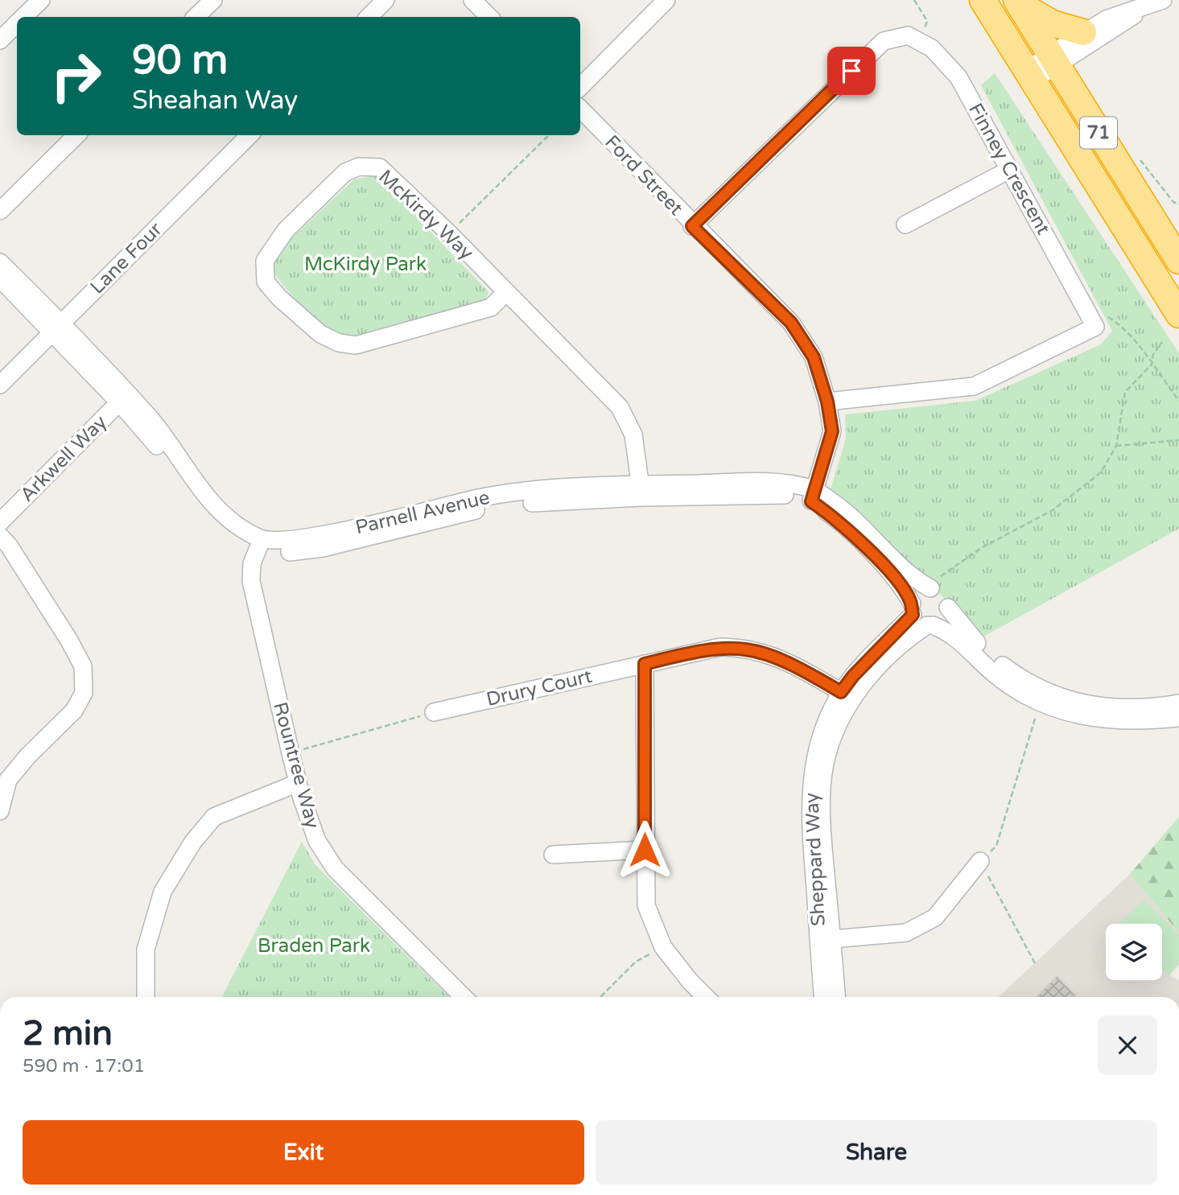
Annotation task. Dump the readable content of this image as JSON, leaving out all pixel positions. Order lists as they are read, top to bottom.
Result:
{
  "streets": {
    "highway": ["71"],
    "street": [
      "Finney Crescent",
      "Ford Street",
      "McKirdy Way",
      "Lane Four",
      "Arkwell Way",
      "Parnell Avenue",
      "Drury Court",
      "Rountree Way",
      "Sheppard Way"
    ]
  },
  "crossings": [
    ["Ford Street", "Parnell Avenue"],
    ["McKirdy Way", "Parnell Avenue"],
    ["Lane Four", "Parnell Avenue"],
    ["Arkwell Way", "Parnell Avenue"],
    ["Parnell Avenue", "Rountree Way"],
    ["Parnell Avenue", "Sheppard Way"],
    ["Drury Court", "Sheppard Way"]
  ],
  "parks": ["McKirdy Park", "Braden Park"],
  "page": {
    "turn": ["90 m", "Sheahan Way"],
    "heading": ["2 min", "590 m · 17:01"],
    "buttons": ["Exit", "Share"]
  }
}
